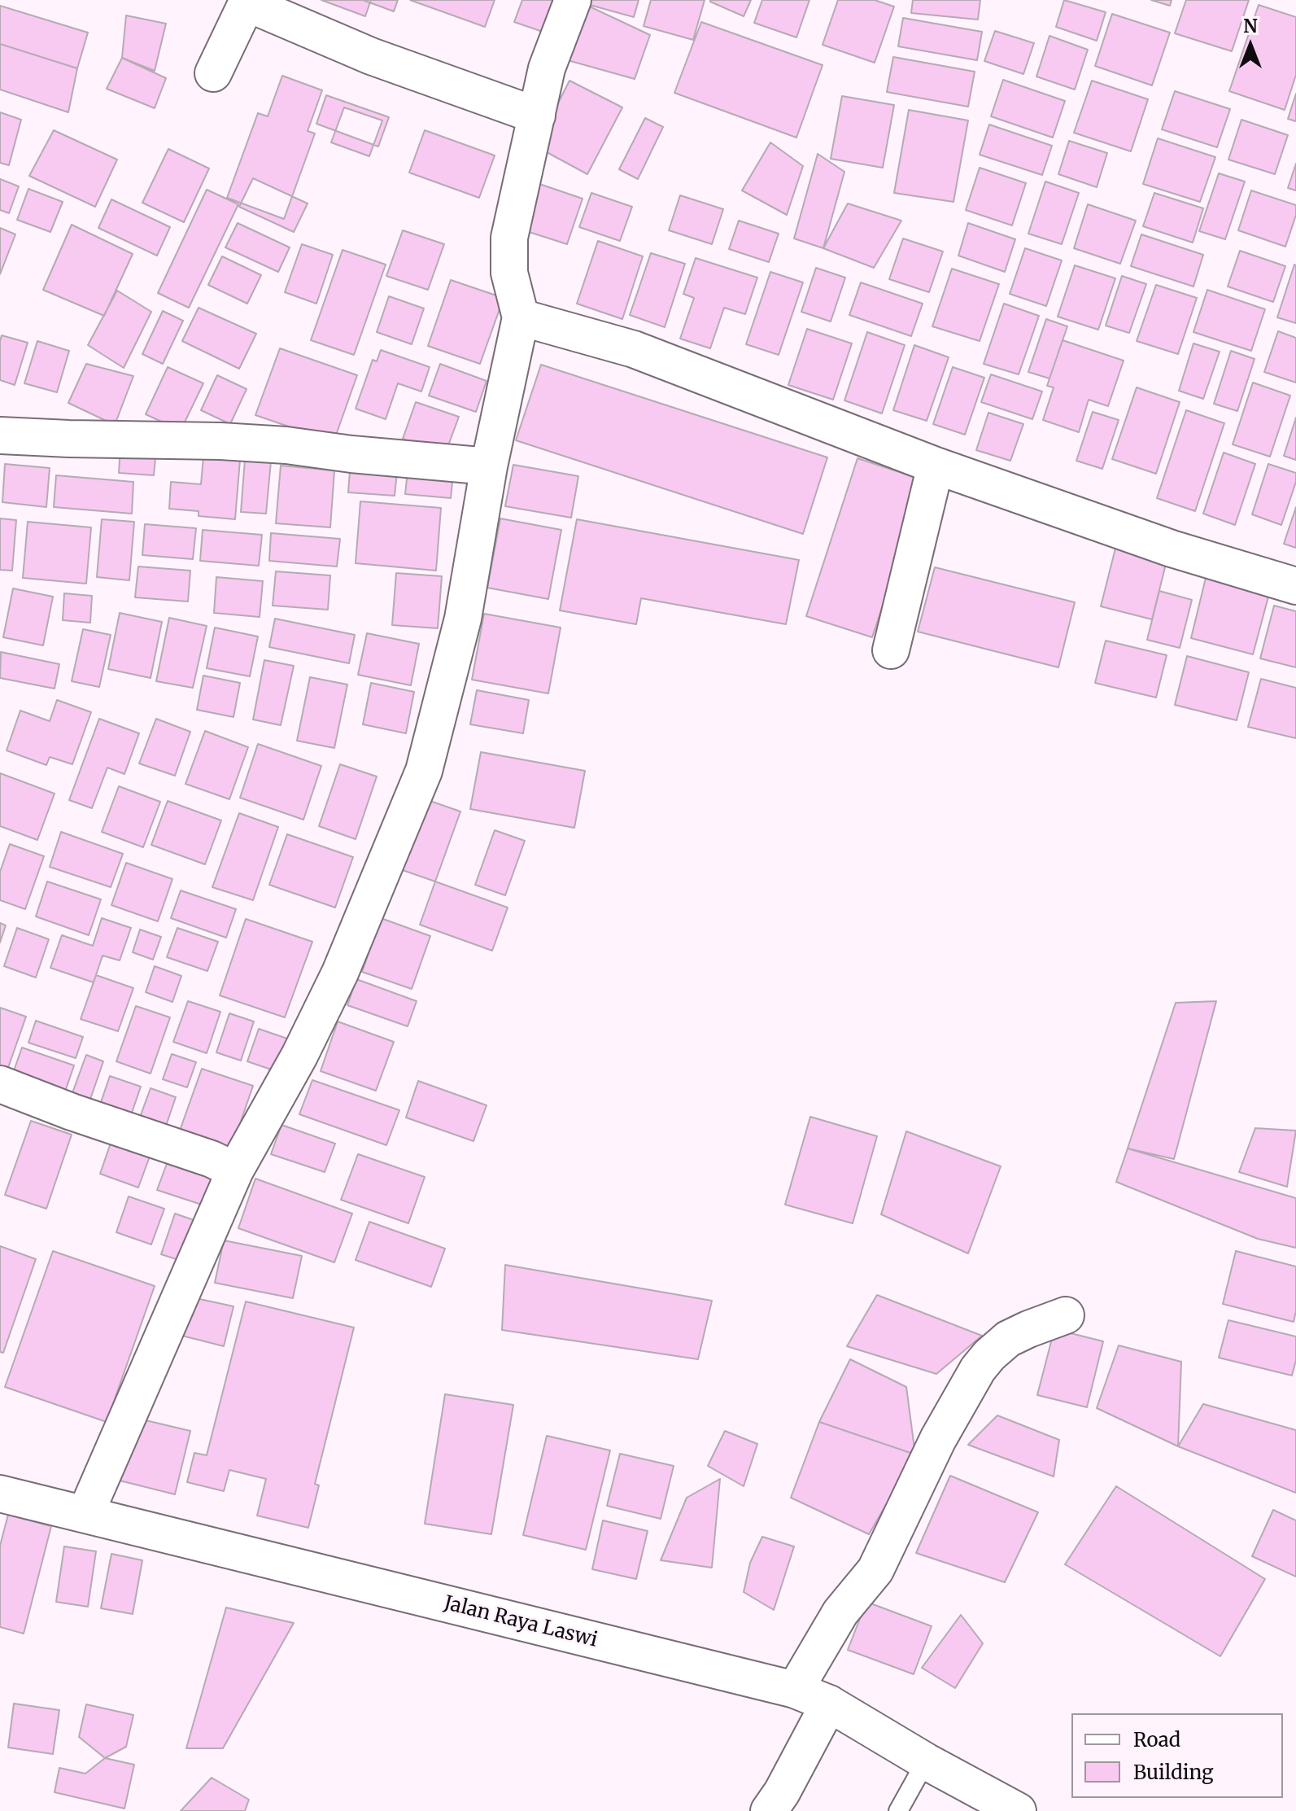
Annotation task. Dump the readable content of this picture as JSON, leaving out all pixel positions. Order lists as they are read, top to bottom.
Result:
{
  "streets": {
    "street": ["Jalan Raya Laswi"]
  },
  "legend": ["Road", "Building"],
  "north": "top"
}
